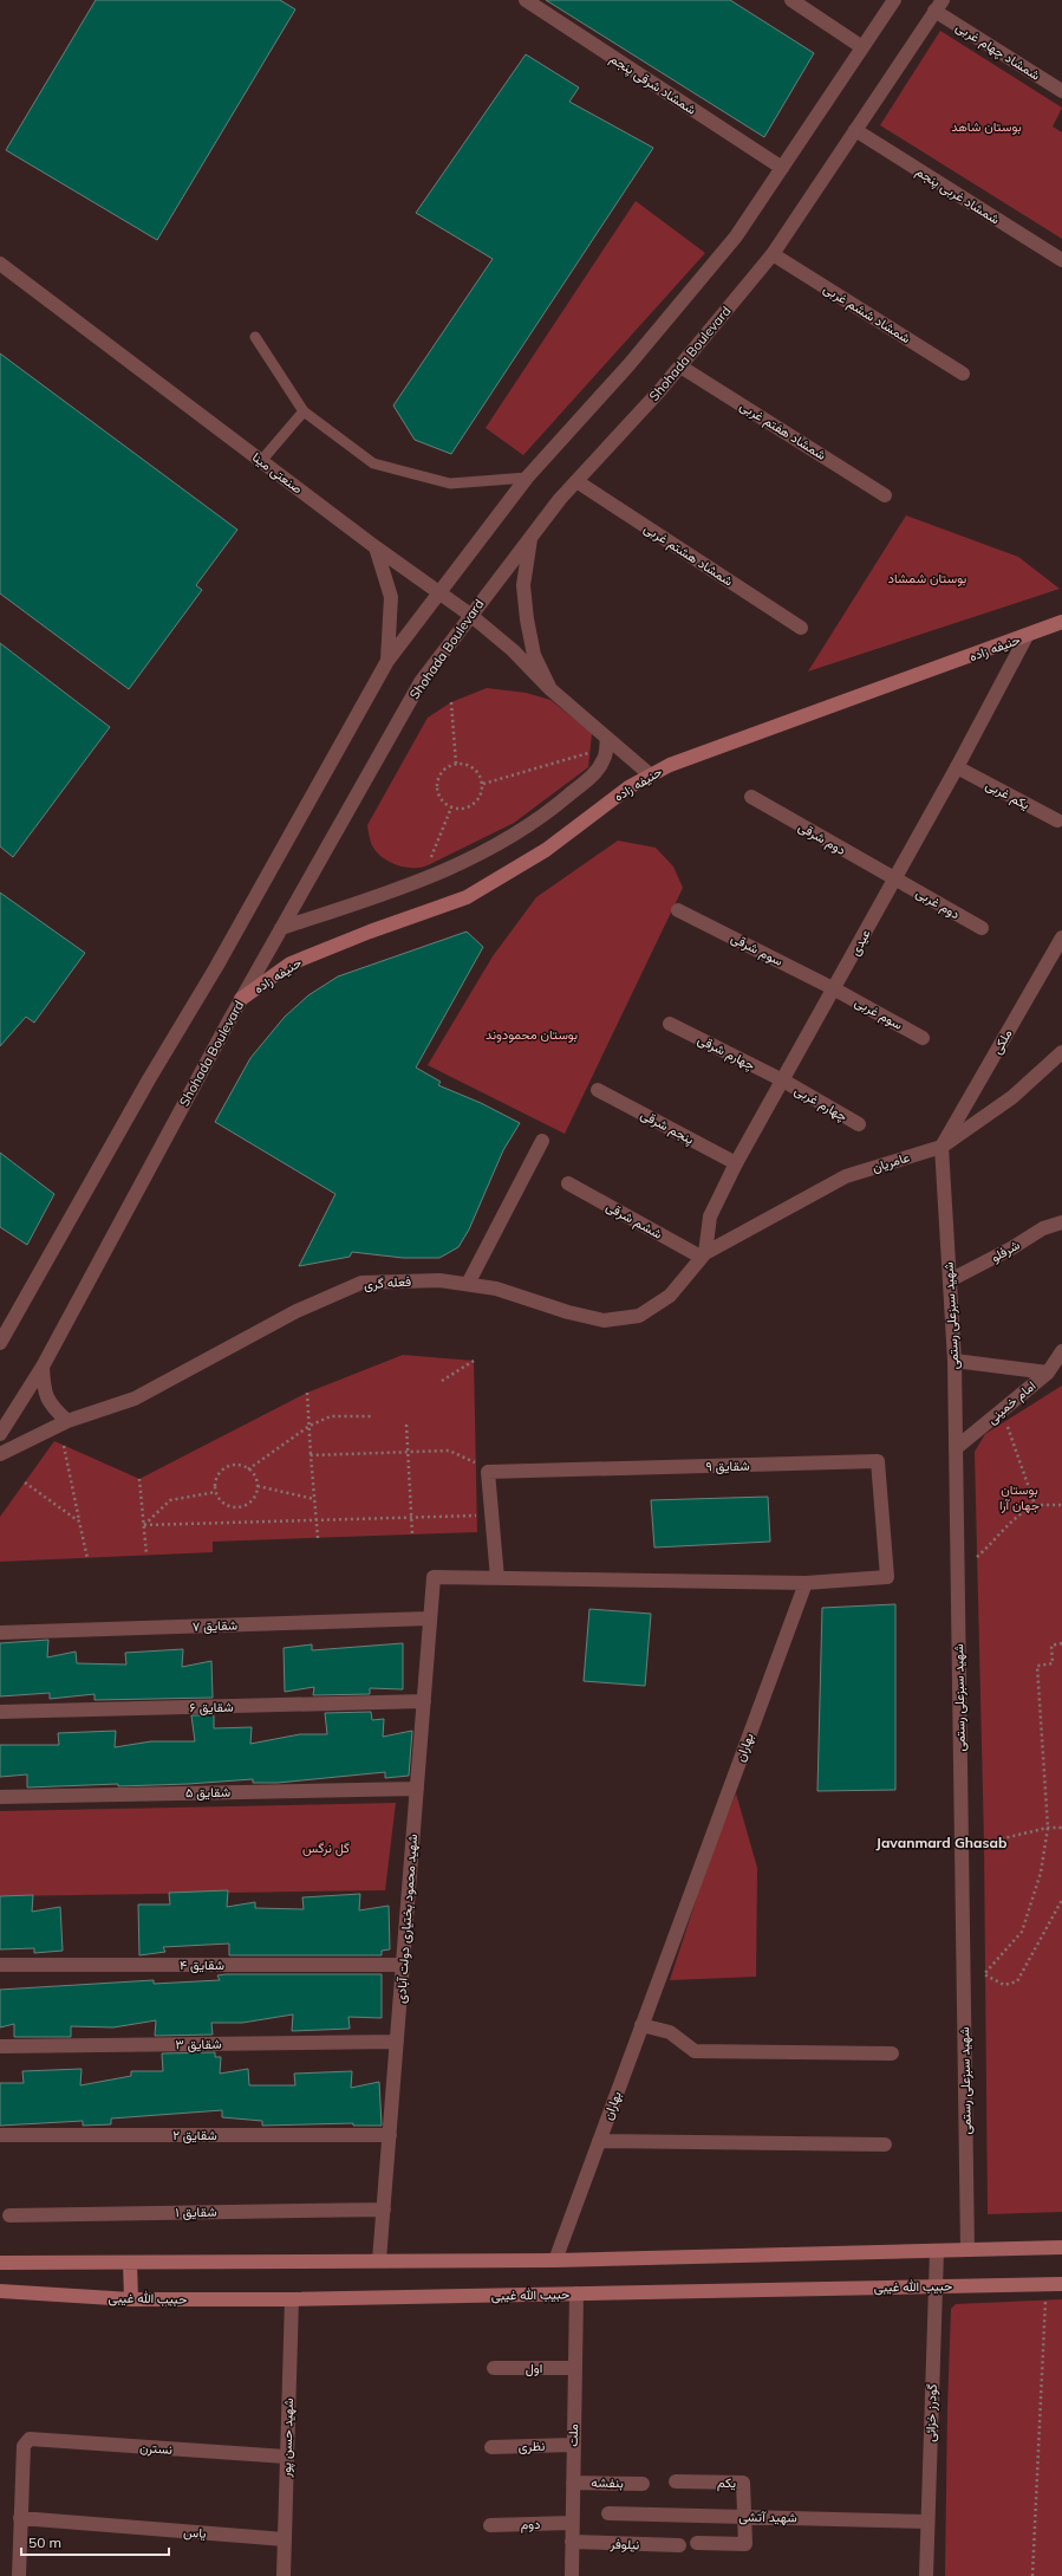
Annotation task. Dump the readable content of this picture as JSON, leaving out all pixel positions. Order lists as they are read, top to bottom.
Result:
{
  "streets": {
    "main road": ["حنیفه زاده", "حبیب الله غیبی"],
    "street": [
      "شمشاد چهام غربی",
      "شمشاد شرقی پنجم",
      "شمشاد غربی پنجم",
      "شمشاد ششم غربی",
      "Shohada Boulevard",
      "شمشاد هفتم غربی",
      "صنعتی مینا",
      "شمشاد هشتم غربی",
      "یکم غربی",
      "دوم شرقی",
      "دوم غربی",
      "عیدی",
      "سوم شرقی",
      "سوم غربی",
      "ملکی",
      "چهارم شرقی",
      "چهارم غربی",
      "پنجم شرقی",
      "عامریان",
      "ششم شرقی",
      "شرفلو",
      "فعله گری",
      "شهید سبزعلی رستمی",
      "امام خمینی",
      "شقایق ۹",
      "شقایق ۷",
      "شقایق ۶",
      "بهاران",
      "شقایق ۵",
      "شهید محمود بختیاری دولت آبادی",
      "شقایق ۴",
      "شقایق ۳",
      "شقایق ۲",
      "شقایق ۱",
      "اول",
      "گودرز خزائی",
      "ملت",
      "شهید حسن پور",
      "نظری",
      "نسترن",
      "بنفشه",
      "یکم",
      "شهید آتشی",
      "دوم",
      "یاس",
      "نیلوفر"
    ]
  },
  "crossings": [
    ["شمشاد چهام غربی", "Shohada Boulevard"],
    ["شمشاد غربی پنجم", "Shohada Boulevard"],
    ["شمشاد ششم غربی", "Shohada Boulevard"],
    ["Shohada Boulevard", "شمشاد هفتم غربی"],
    ["Shohada Boulevard", "صنعتی مینا"],
    ["Shohada Boulevard", "شمشاد هشتم غربی"],
    ["Shohada Boulevard", "حنیفه زاده"],
    ["صنعتی مینا", "حنیفه زاده"],
    ["حنیفه زاده", "عیدی"],
    ["یکم غربی", "عیدی"],
    ["دوم شرقی", "دوم غربی"],
    ["دوم شرقی", "عیدی"],
    ["دوم غربی", "عیدی"],
    ["عیدی", "سوم شرقی"],
    ["عیدی", "سوم غربی"],
    ["عیدی", "چهارم شرقی"],
    ["عیدی", "چهارم غربی"],
    ["عیدی", "پنجم شرقی"],
    ["عیدی", "عامریان"],
    ["عیدی", "ششم شرقی"],
    ["عیدی", "فعله گری"],
    ["سوم شرقی", "سوم غربی"],
    ["ملکی", "عامریان"],
    ["ملکی", "شهید سبزعلی رستمی"],
    ["چهارم شرقی", "چهارم غربی"],
    ["عامریان", "ششم شرقی"],
    ["عامریان", "فعله گری"],
    ["عامریان", "شهید سبزعلی رستمی"],
    ["ششم شرقی", "فعله گری"],
    ["شرفلو", "شهید سبزعلی رستمی"],
    ["شهید سبزعلی رستمی", "امام خمینی"],
    ["شقایق ۹", "بهاران"],
    ["شقایق ۹", "شهید محمود بختیاری دولت آبادی"],
    ["شقایق ۷", "شهید محمود بختیاری دولت آبادی"],
    ["شقایق ۶", "شهید محمود بختیاری دولت آبادی"],
    ["شقایق ۵", "شهید محمود بختیاری دولت آبادی"],
    ["شهید محمود بختیاری دولت آبادی", "شقایق ۴"],
    ["شهید محمود بختیاری دولت آبادی", "شقایق ۳"],
    ["شهید محمود بختیاری دولت آبادی", "شقایق ۲"],
    ["شهید محمود بختیاری دولت آبادی", "شقایق ۱"],
    ["حبیب الله غیبی", "گودرز خزائی"],
    ["حبیب الله غیبی", "ملت"],
    ["حبیب الله غیبی", "شهید حسن پور"],
    ["اول", "ملت"],
    ["گودرز خزائی", "شهید آتشی"],
    ["ملت", "نظری"],
    ["ملت", "بنفشه"],
    ["ملت", "دوم"],
    ["ملت", "نیلوفر"],
    ["شهید حسن پور", "نسترن"],
    ["شهید حسن پور", "یاس"],
    ["نسترن", "یاس"],
    ["یکم", "شهید آتشی"]
  ],
  "districts": ["Javanmard Ghasab"],
  "parks": [
    "بوستان شاهد",
    "بوستان شمشاد",
    "بوستان محمودوند",
    "بوستان جهان آرا",
    "گل نرگس"
  ],
  "scale_bar": "50 m"
}
